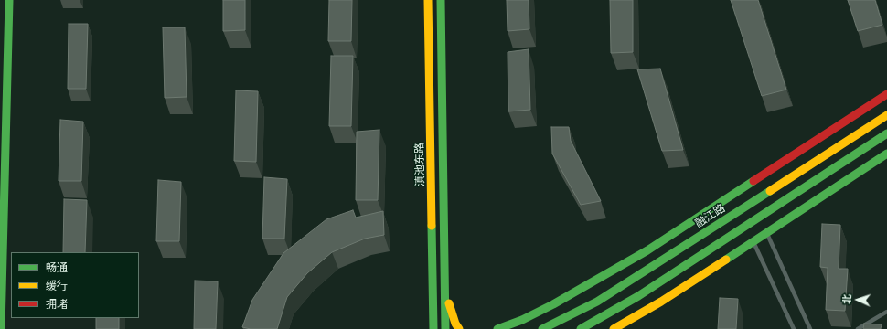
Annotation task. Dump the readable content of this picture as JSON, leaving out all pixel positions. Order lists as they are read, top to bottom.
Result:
{
  "streets": {
    "street": ["滇池东路", "融江路"]
  },
  "legend": ["畅通", "缓行", "拥堵"],
  "north": "left"
}
